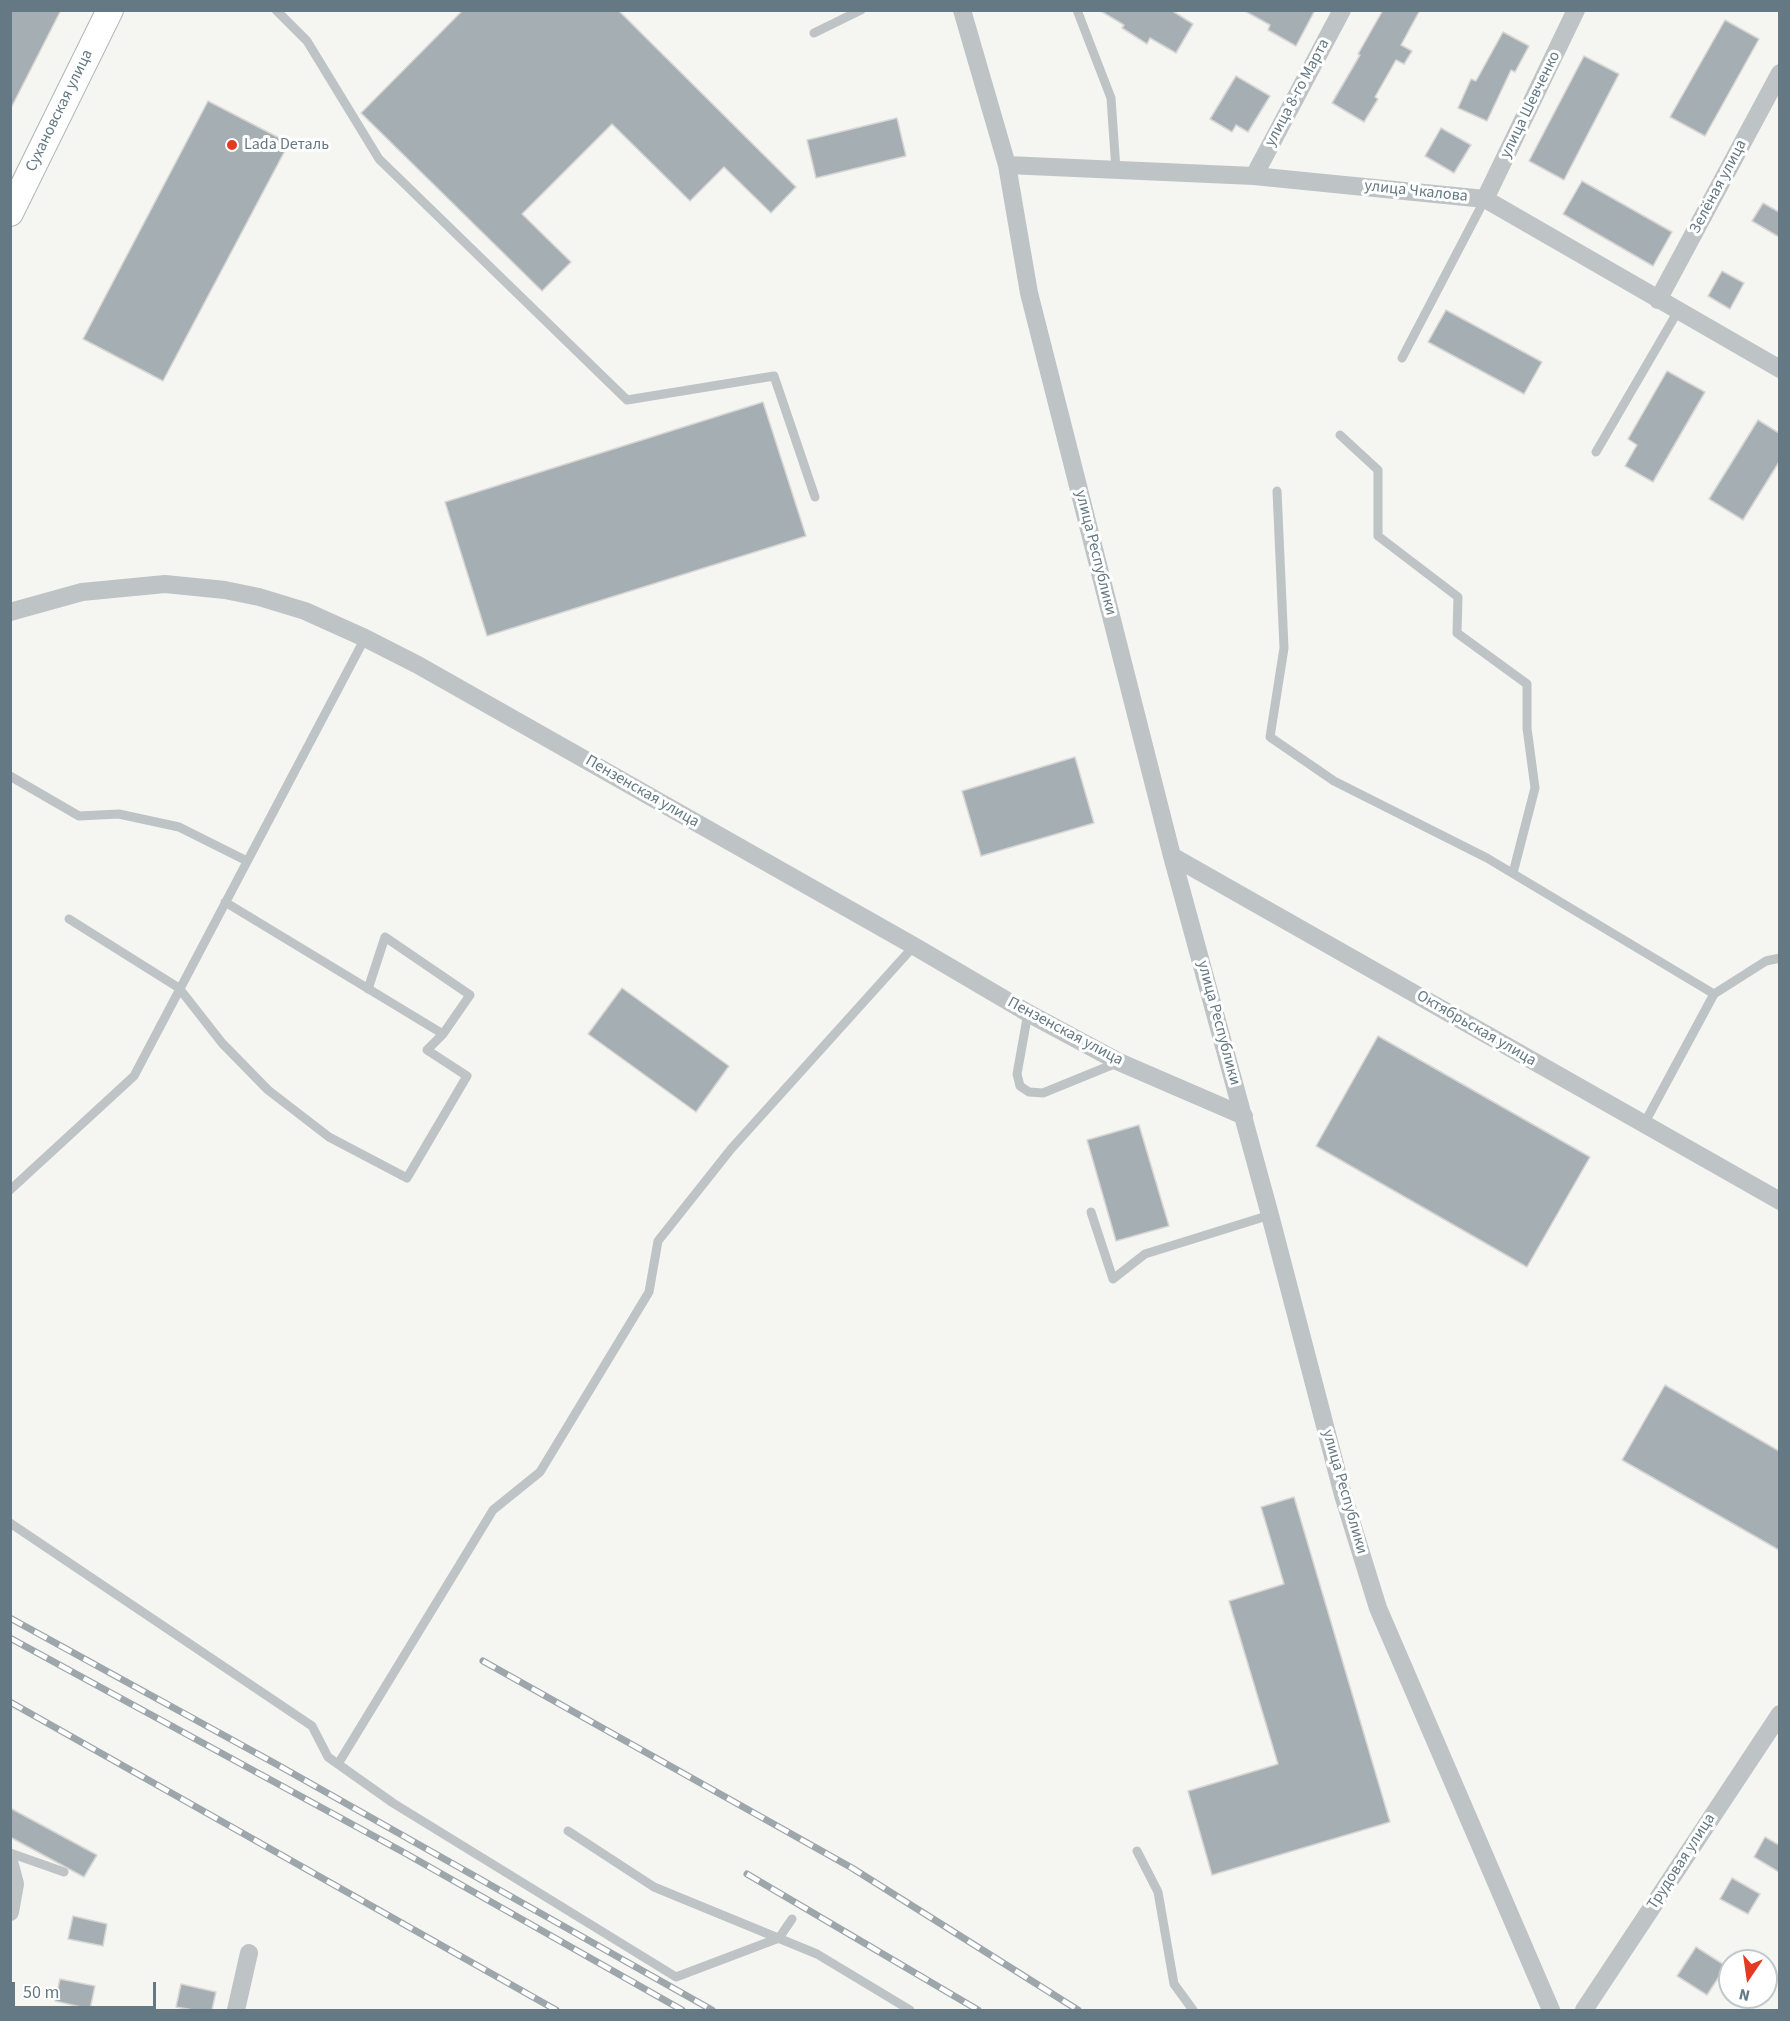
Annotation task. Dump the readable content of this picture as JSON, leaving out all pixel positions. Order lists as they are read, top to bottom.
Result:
{
  "streets": {
    "street": [
      "улица 8-го Марта",
      "улица Шевченко",
      "Сухановская улица",
      "Зелёная улица",
      "улица Чкалова",
      "улица Республики",
      "Пензенская улица",
      "Октябрьская улица",
      "Трудовая улица"
    ]
  },
  "crossings": [
    ["улица 8-го Марта", "улица Чкалова"],
    ["улица Шевченко", "улица Чкалова"],
    ["Зелёная улица", "улица Чкалова"],
    ["улица Чкалова", "улица Республики"],
    ["улица Республики", "Пензенская улица"],
    ["улица Республики", "Октябрьская улица"]
  ],
  "places": ["Lada Dеталь"],
  "scale_bar": "50 m",
  "north": "bottom"
}
